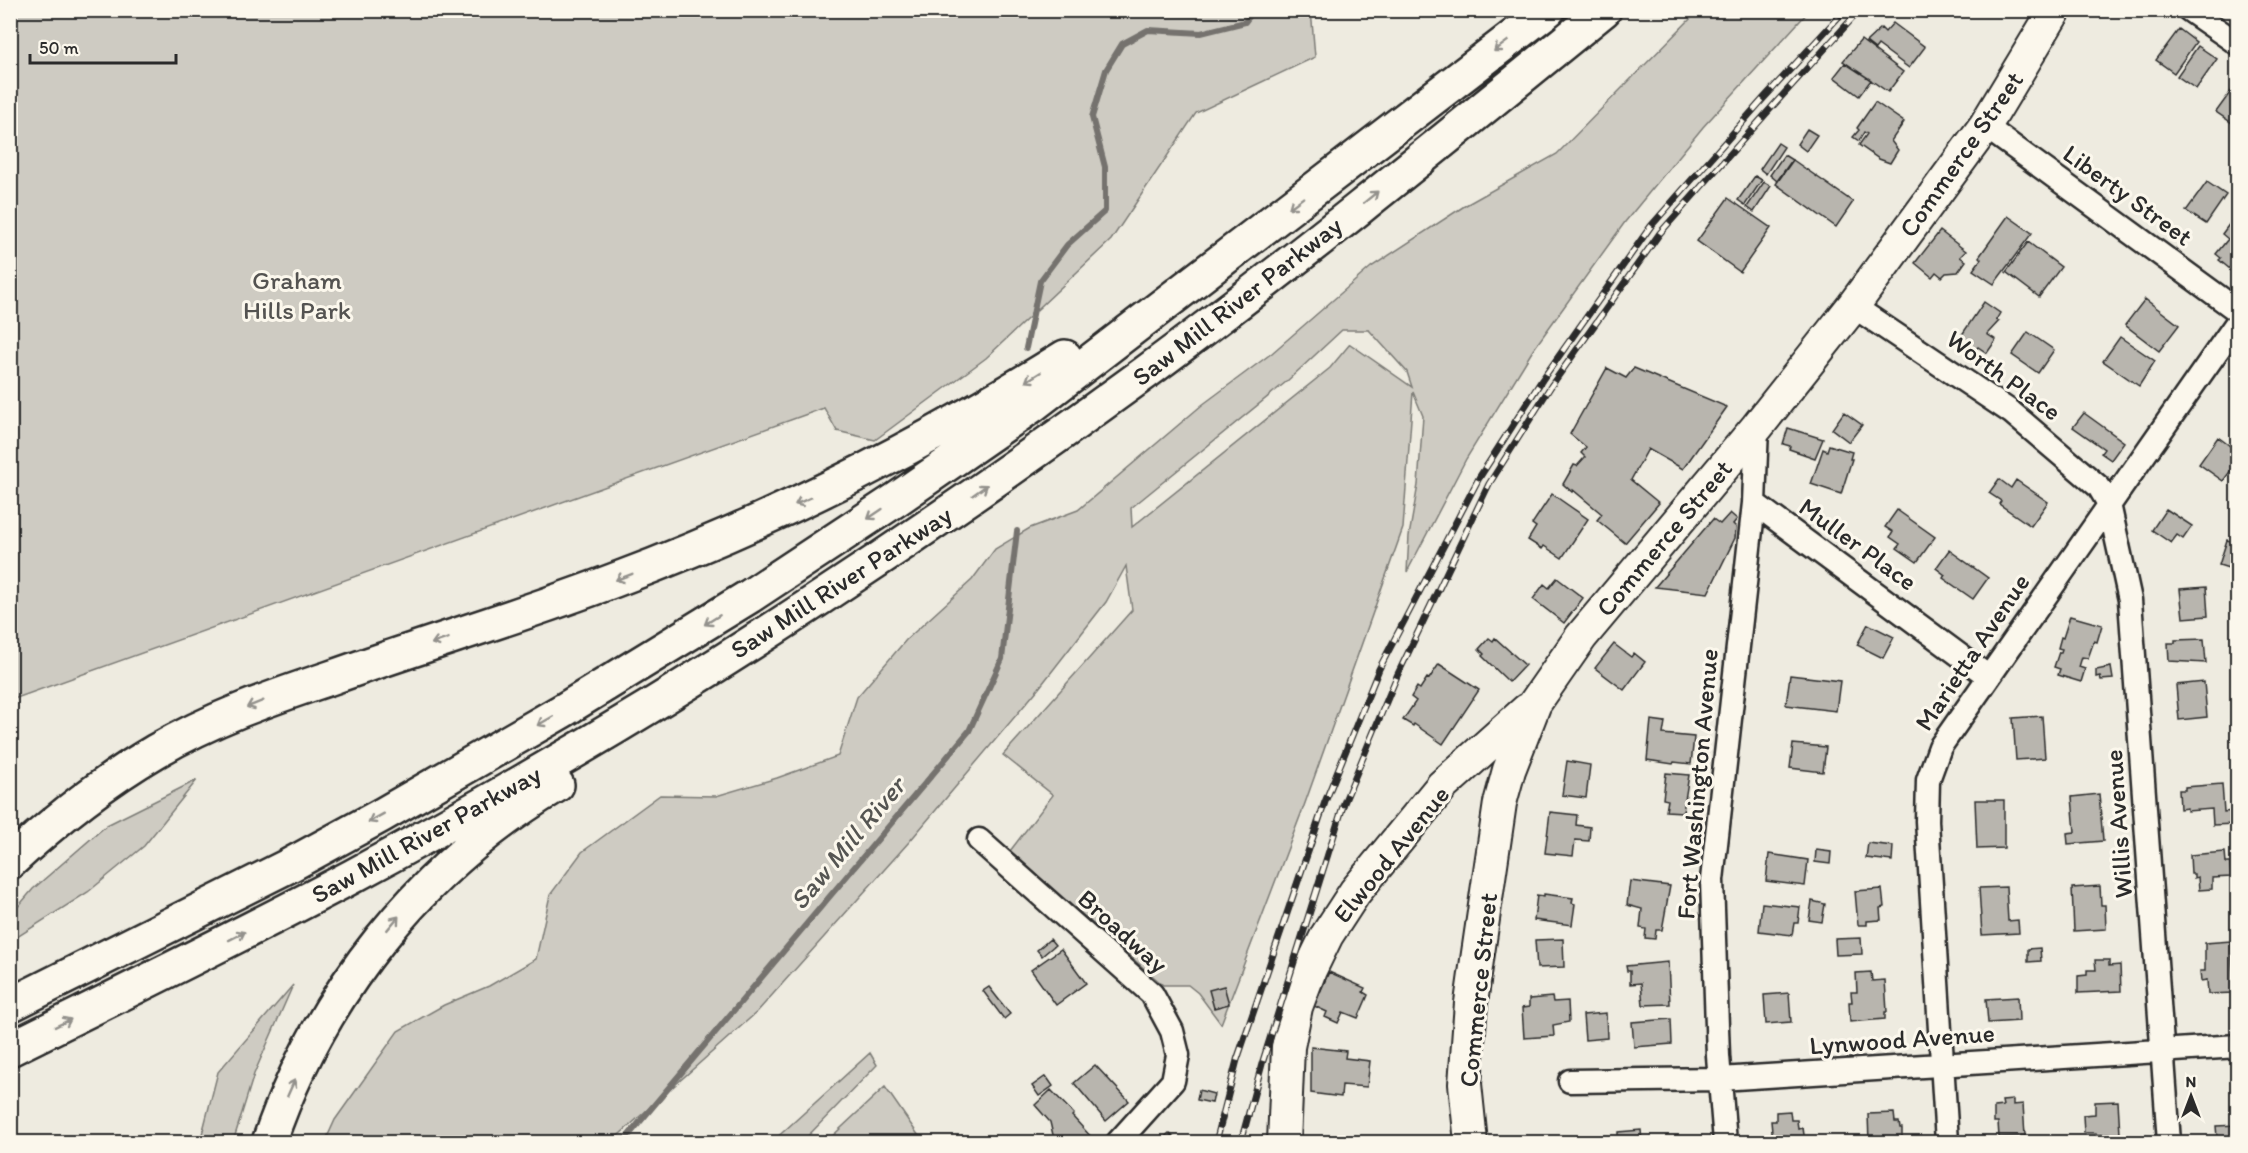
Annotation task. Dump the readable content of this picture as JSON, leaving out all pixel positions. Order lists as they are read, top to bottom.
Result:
{
  "streets": {
    "highway": ["Saw Mill River Parkway"],
    "main road": ["Commerce Street", "Elwood Avenue"],
    "street": [
      "Liberty Street",
      "Worth Place",
      "Muller Place",
      "Marietta Avenue",
      "Fort Washington Avenue",
      "Willis Avenue",
      "Broadway",
      "Lynwood Avenue"
    ]
  },
  "crossings": [
    ["Commerce Street", "Liberty Street"],
    ["Commerce Street", "Worth Place"],
    ["Commerce Street", "Elwood Avenue"],
    ["Worth Place", "Marietta Avenue"],
    ["Worth Place", "Willis Avenue"],
    ["Muller Place", "Marietta Avenue"],
    ["Muller Place", "Fort Washington Avenue"],
    ["Marietta Avenue", "Willis Avenue"],
    ["Marietta Avenue", "Lynwood Avenue"],
    ["Fort Washington Avenue", "Lynwood Avenue"],
    ["Willis Avenue", "Lynwood Avenue"]
  ],
  "water": ["Saw Mill River"],
  "parks": ["Graham Hills Park"],
  "scale_bar": "50 m",
  "north": "top"
}
